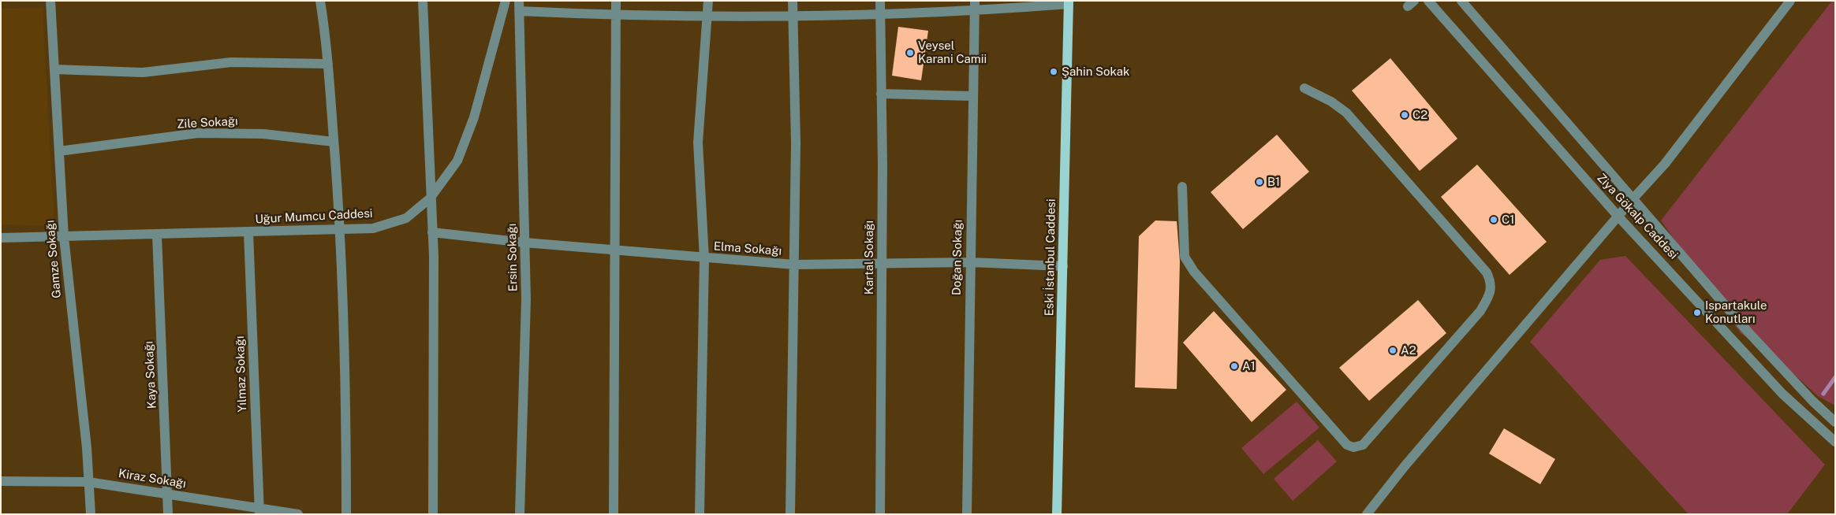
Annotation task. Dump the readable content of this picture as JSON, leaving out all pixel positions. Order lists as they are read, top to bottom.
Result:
{
  "streets": {
    "main road": ["Eski İstanbul Caddesi"],
    "street": [
      "Zile Sokağı",
      "Uğur Mumcu Caddesi",
      "Ziya Gökalp Caddesi",
      "Elma Sokağı",
      "Ersin Sokağı",
      "Kartal Sokağı",
      "Doğan Sokağı",
      "Gamze Sokağı",
      "Yılmaz Sokağı",
      "Kaya Sokağı",
      "Kiraz Sokağı"
    ]
  },
  "crossings": [
    ["Zile Sokağı", "Gamze Sokağı"],
    ["Uğur Mumcu Caddesi", "Gamze Sokağı"],
    ["Uğur Mumcu Caddesi", "Yılmaz Sokağı"],
    ["Uğur Mumcu Caddesi", "Kaya Sokağı"],
    ["Elma Sokağı", "Ersin Sokağı"],
    ["Elma Sokağı", "Kartal Sokağı"],
    ["Elma Sokağı", "Doğan Sokağı"],
    ["Elma Sokağı", "Eski İstanbul Caddesi"],
    ["Gamze Sokağı", "Kiraz Sokağı"],
    ["Yılmaz Sokağı", "Kiraz Sokağı"],
    ["Kaya Sokağı", "Kiraz Sokağı"]
  ],
  "places": [
    "Veysel Karani Camii",
    "Şahin Sokak",
    "C2",
    "B1",
    "C1",
    "Ispartakule Konutları",
    "A2",
    "A1"
  ]
}
